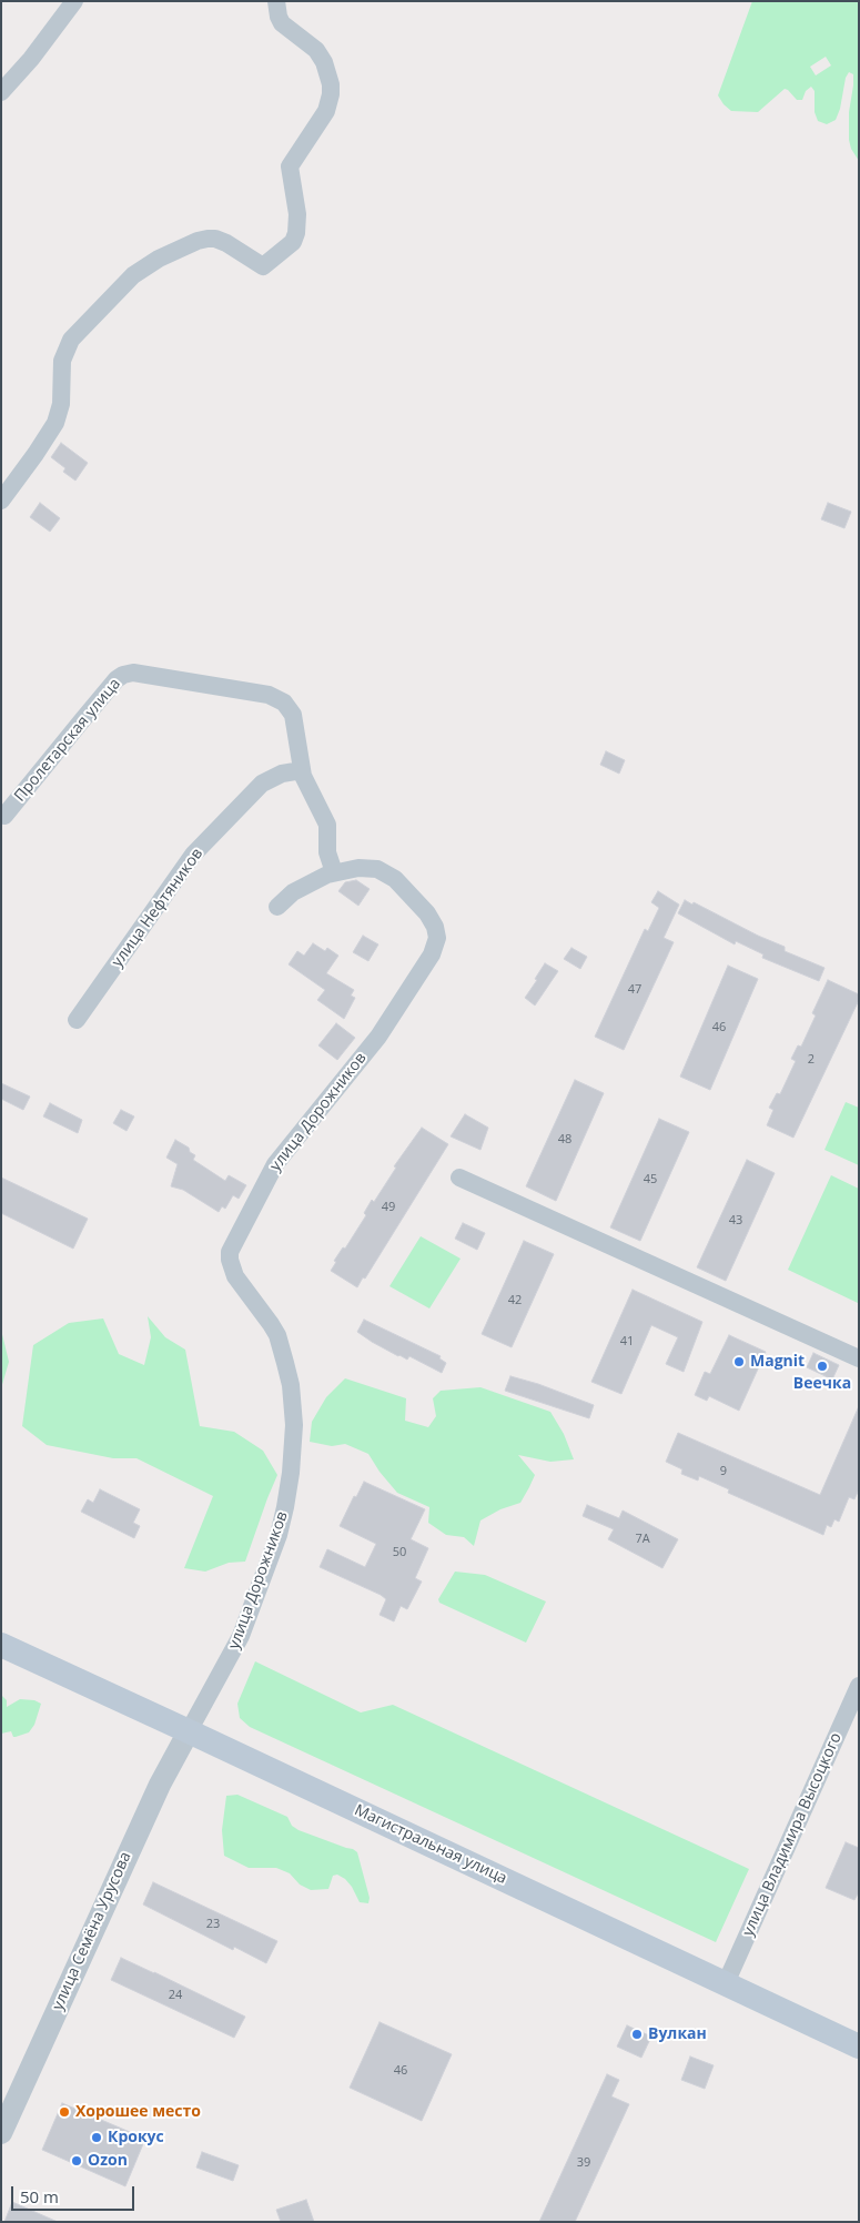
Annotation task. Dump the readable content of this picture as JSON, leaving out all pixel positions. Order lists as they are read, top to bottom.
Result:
{
  "streets": {
    "main road": ["Магистральная улица"],
    "street": [
      "Пролетарская улица",
      "улица Нефтяников",
      "улица Дорожников",
      "улица Владимира Высоцкого",
      "улица Семёна Урусова"
    ]
  },
  "crossings": [
    ["Пролетарская улица", "улица Нефтяников"],
    ["Пролетарская улица", "улица Дорожников"],
    ["улица Дорожников", "Магистральная улица"],
    ["улица Дорожников", "улица Семёна Урусова"],
    ["улица Владимира Высоцкого", "Магистральная улица"],
    ["Магистральная улица", "улица Семёна Урусова"]
  ],
  "places": [
    "Magnit",
    "Веечка",
    "Вулкан",
    "Хорошее место",
    "Крокус",
    "Ozon"
  ],
  "house_numbers": [
    "47",
    "46",
    "2",
    "48",
    "45",
    "49",
    "43",
    "42",
    "41",
    "9",
    "7А",
    "50",
    "23",
    "24",
    "46",
    "39"
  ],
  "scale_bar": "50 m"
}
